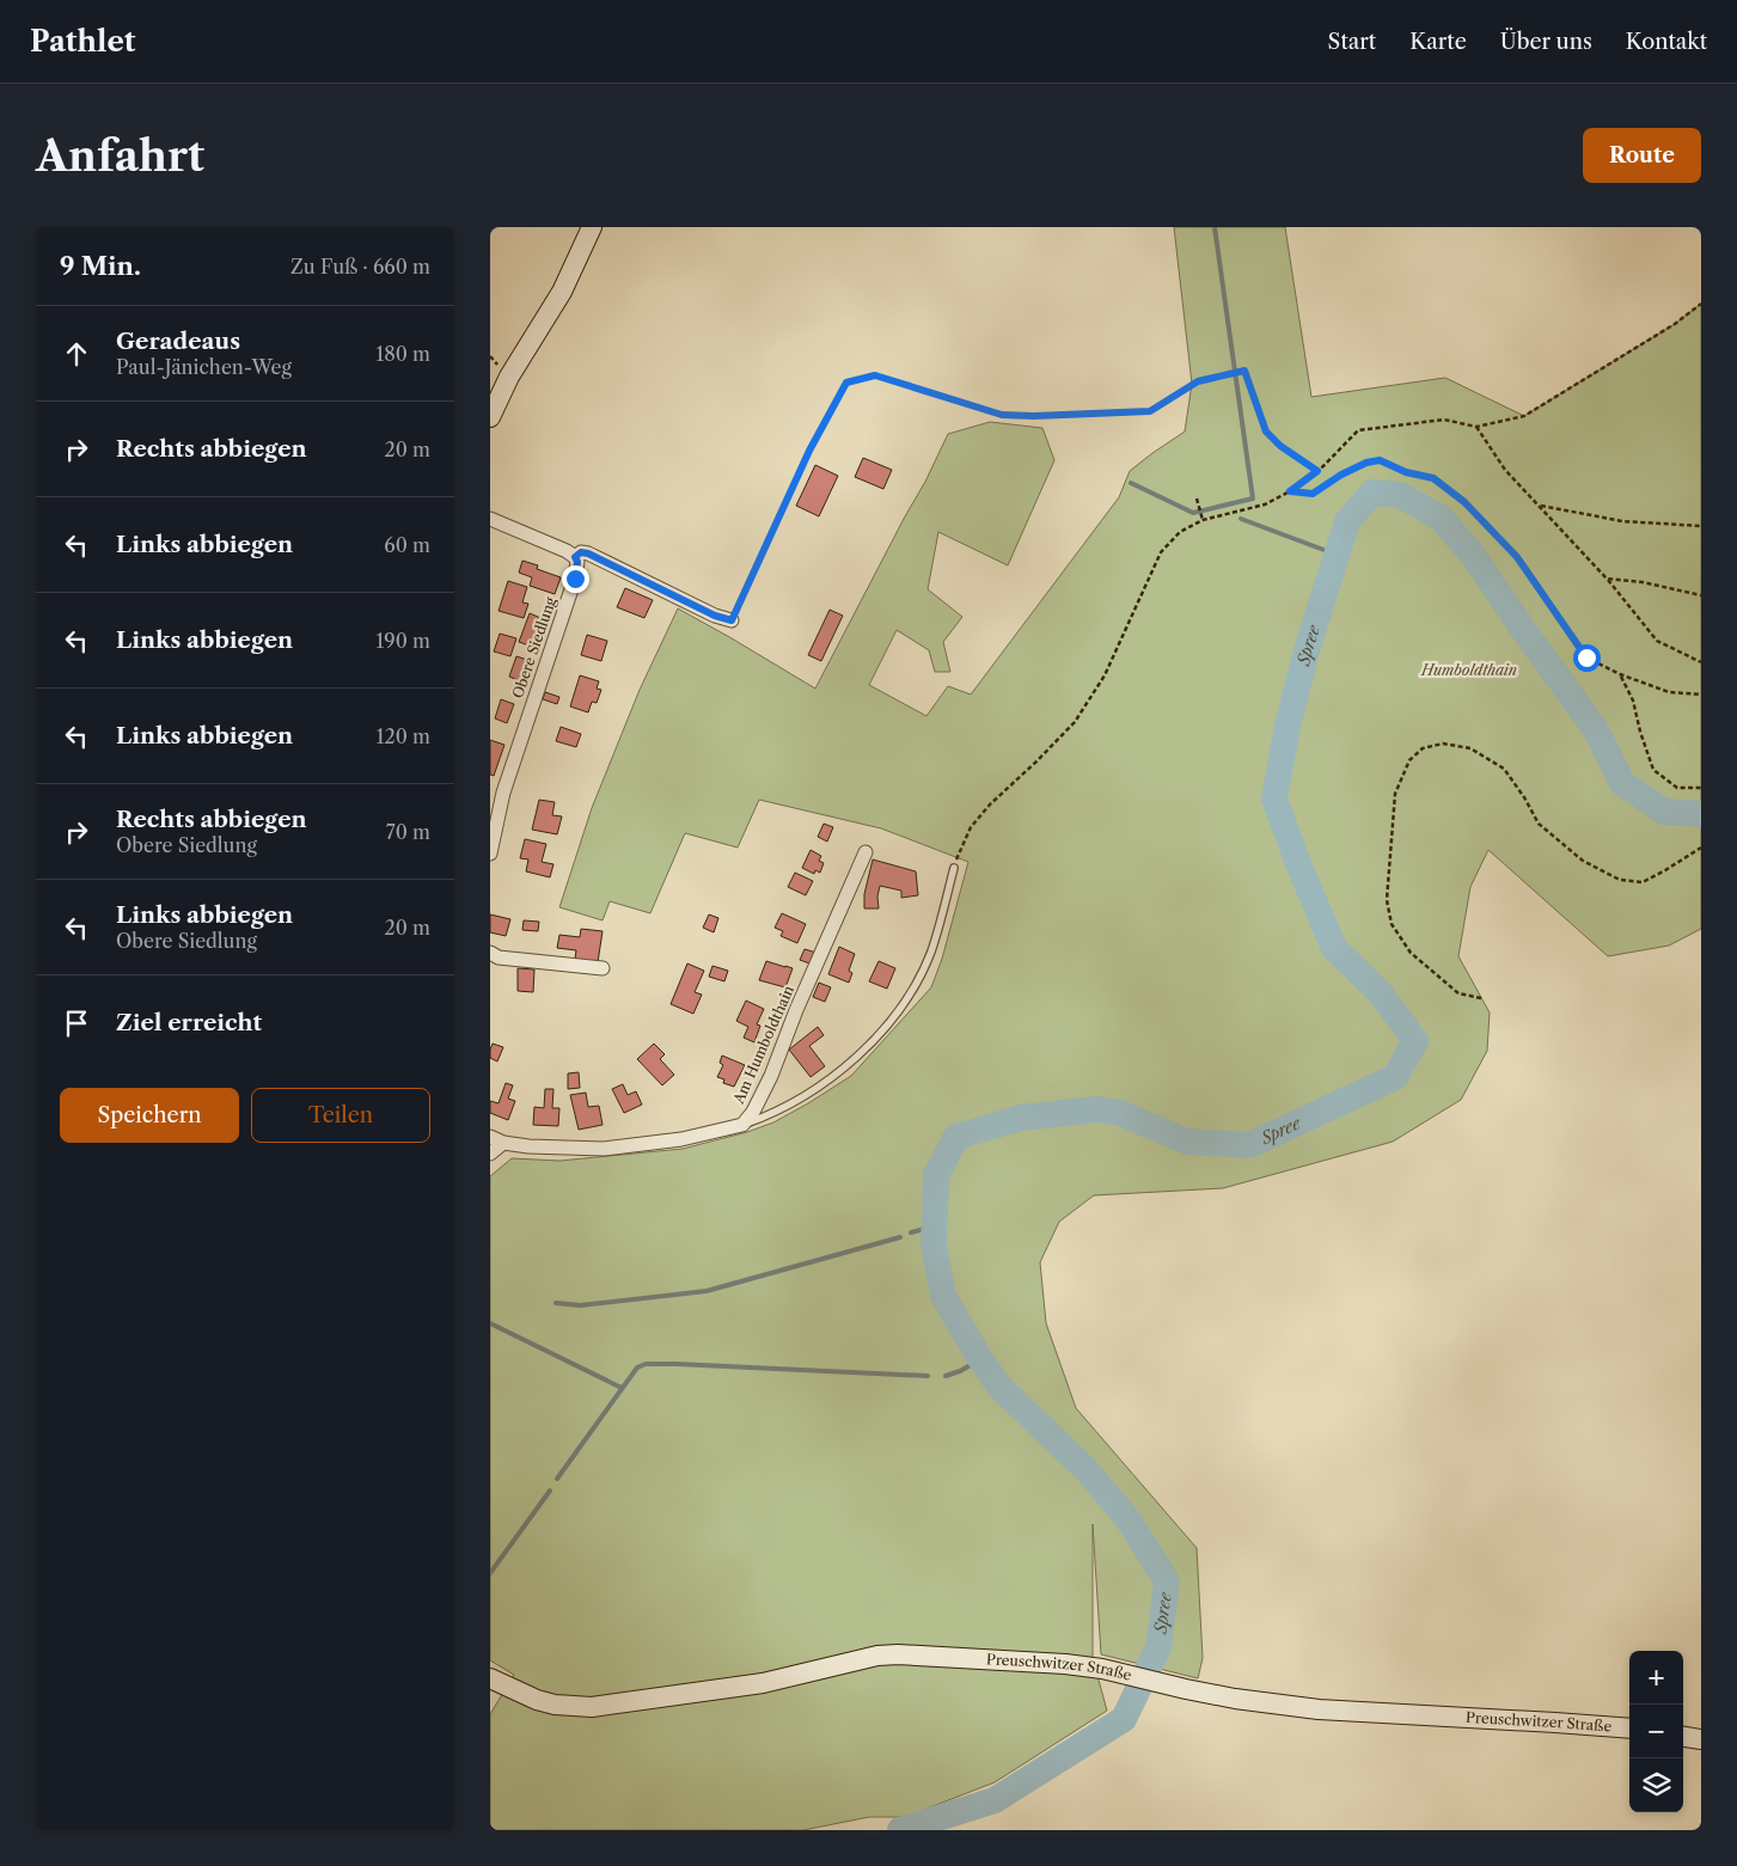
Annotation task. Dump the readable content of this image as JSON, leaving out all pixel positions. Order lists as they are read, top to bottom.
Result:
{
  "streets": {
    "street": ["Obere Siedlung", "Am Humboldthain", "Preuschwitzer Straße"]
  },
  "water": ["Spree"],
  "parks": ["Humboldthain"],
  "page": {
    "header": "Pathlet",
    "nav": [
      "Start",
      "Karte",
      "Über uns",
      "Kontakt"
    ],
    "buttons": [
      "Route",
      ["Speichern", "Teilen"]
    ],
    "title": "Anfahrt",
    "heading": ["9 Min.", "Zu Fuß · 660 m"],
    "list": [
      ["Geradeaus", "Paul-Jänichen-Weg", "180 m"],
      ["Rechts abbiegen", "20 m"],
      ["Links abbiegen", "60 m"],
      ["Links abbiegen", "190 m"],
      ["Links abbiegen", "120 m"],
      ["Rechts abbiegen", "Obere Siedlung", "70 m"],
      ["Links abbiegen", "Obere Siedlung", "20 m"],
      "Ziel erreicht"
    ],
    "map_buttons": ["+", "−"]
  }
}
